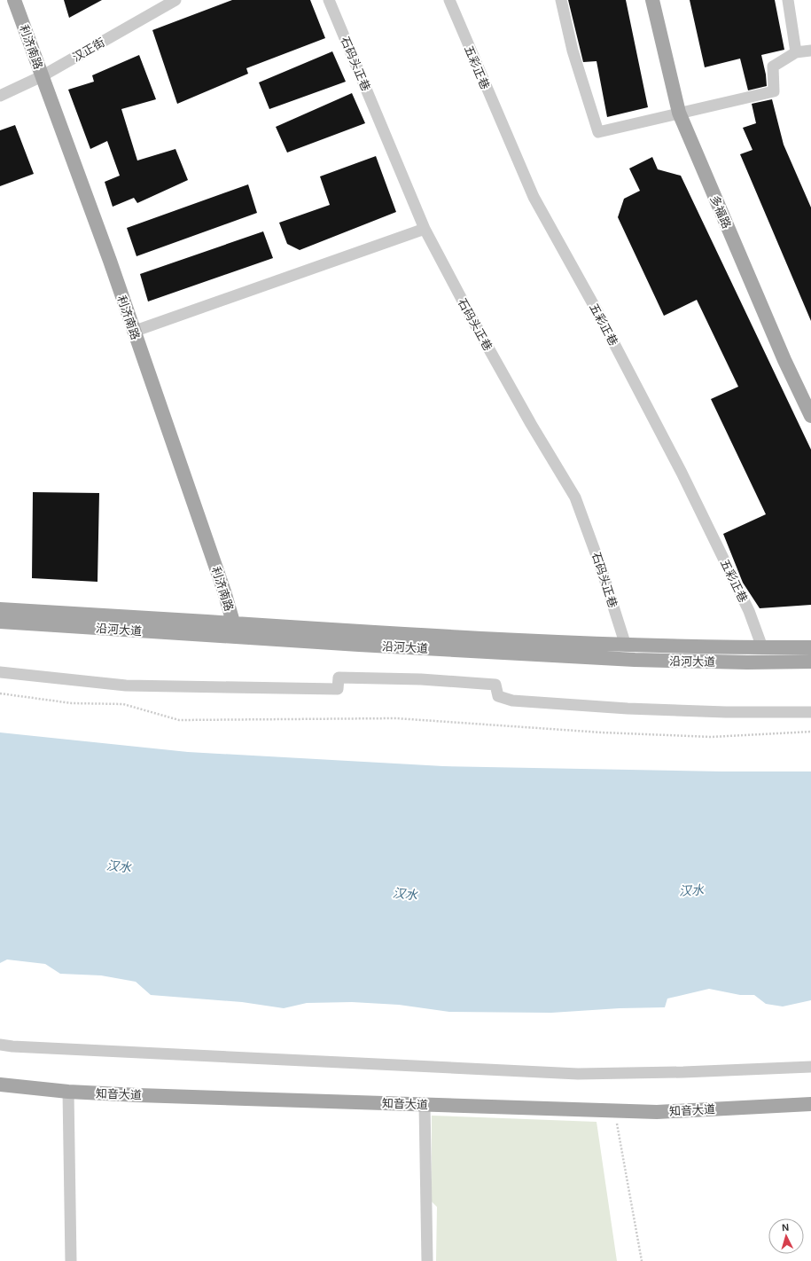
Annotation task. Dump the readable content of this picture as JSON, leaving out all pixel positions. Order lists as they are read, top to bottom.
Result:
{
  "streets": {
    "main road": [
      "利济南路",
      "多福路",
      "沿河大道",
      "知音大道"
    ],
    "street": ["汉正街", "石码头正巷", "五彩正巷"]
  },
  "crossings": [
    ["利济南路", "汉正街"],
    ["利济南路", "沿河大道"],
    ["石码头正巷", "沿河大道"],
    ["五彩正巷", "沿河大道"]
  ],
  "water": ["汉水"],
  "north": "top"
}
